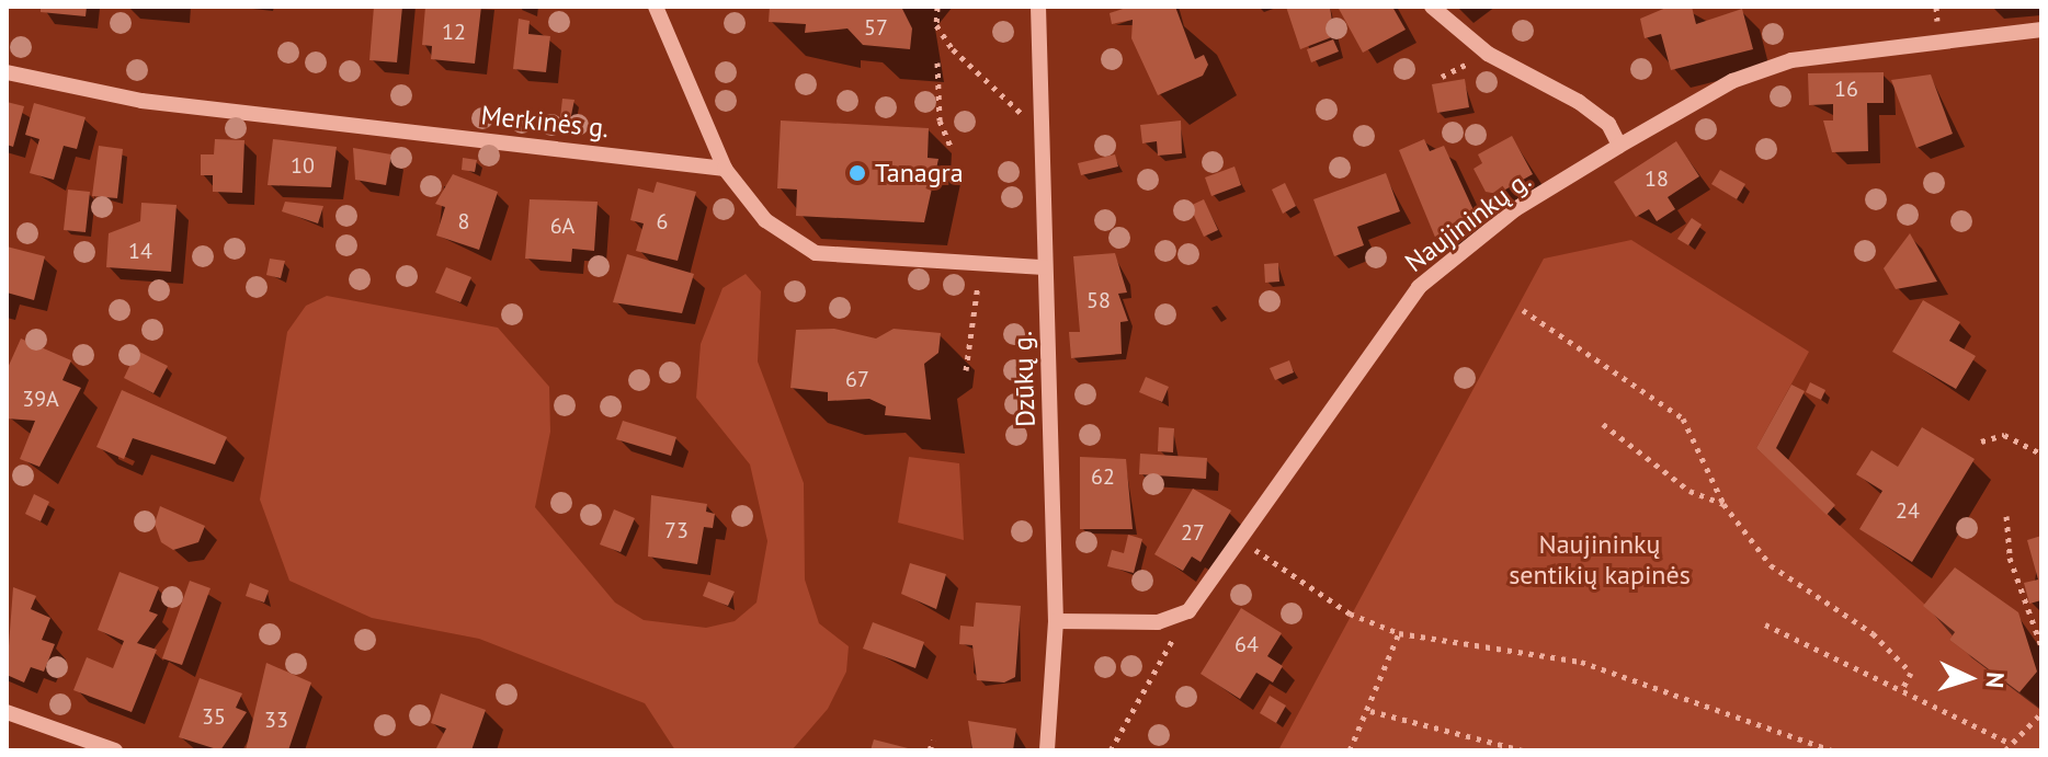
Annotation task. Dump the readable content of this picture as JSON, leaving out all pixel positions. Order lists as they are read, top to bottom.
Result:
{
  "streets": {
    "street": ["Merkinės g.", "Naujininkų g.", "Dzūkų g."]
  },
  "parks": ["Naujininkų sentikių kapinės"],
  "places": ["Tanagra"],
  "house_numbers": [
    "57",
    "12",
    "16",
    "10",
    "18",
    "8",
    "6",
    "6A",
    "14",
    "58",
    "67",
    "39A",
    "62",
    "24",
    "73",
    "27",
    "64",
    "35",
    "33"
  ],
  "north": "right"
}
